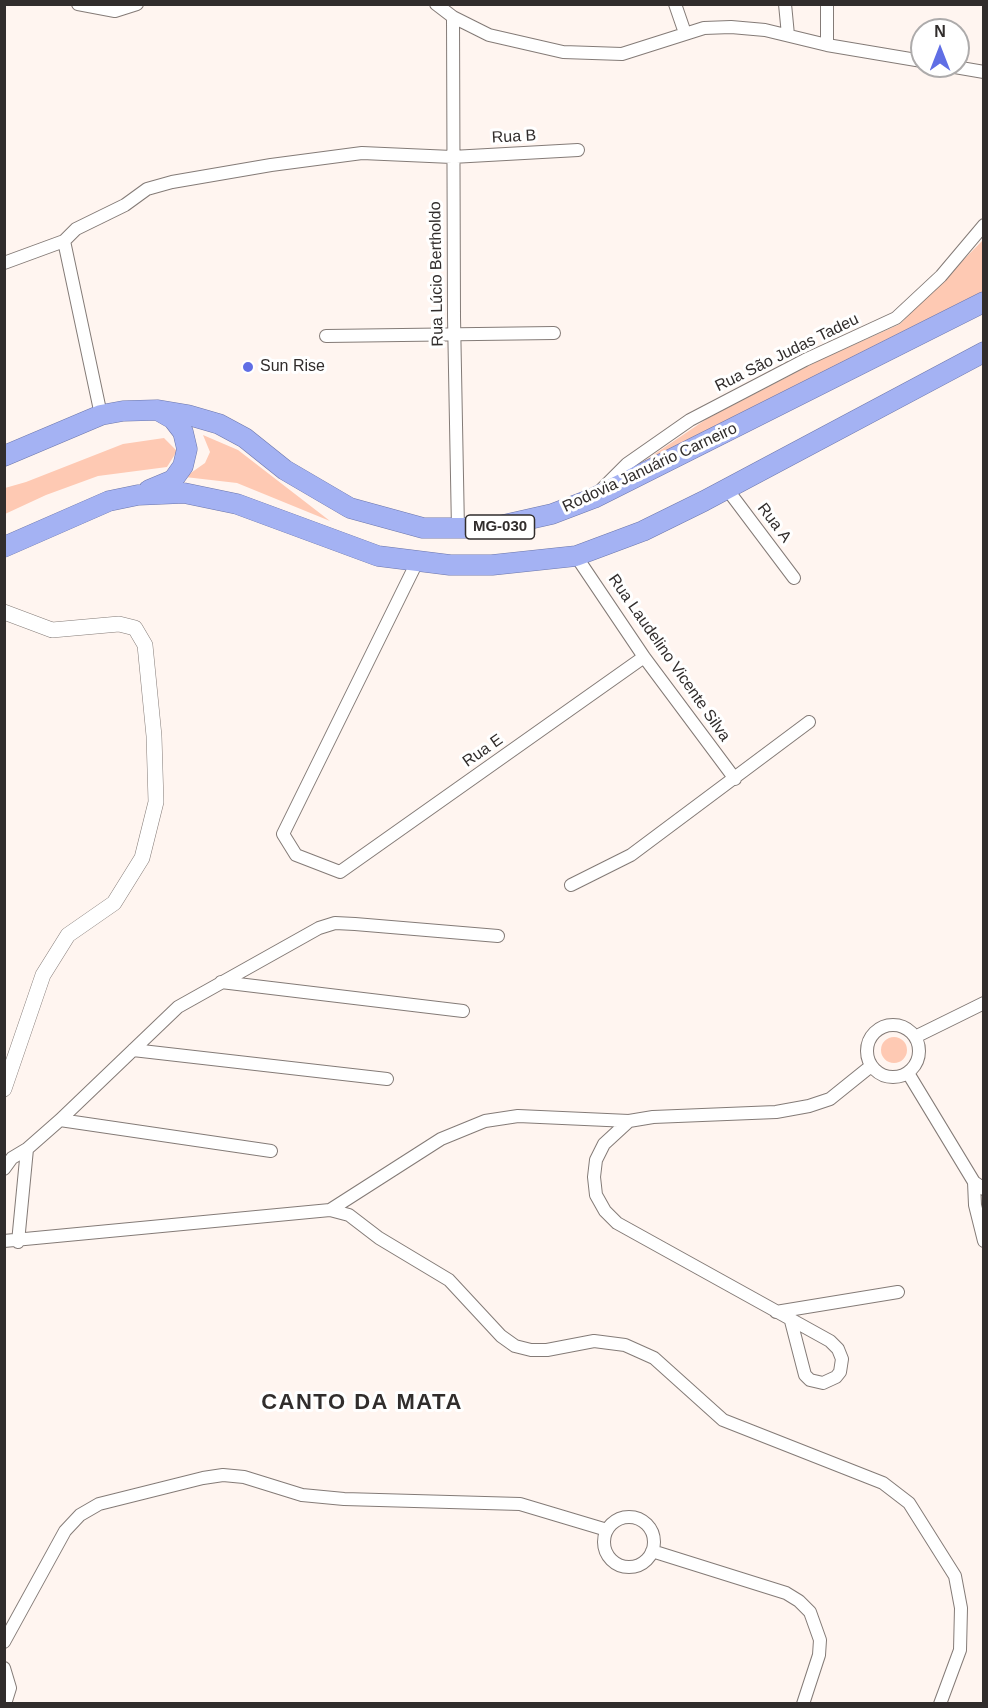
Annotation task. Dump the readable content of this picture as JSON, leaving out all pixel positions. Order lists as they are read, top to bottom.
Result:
{
  "streets": {
    "highway": ["Rodovia Januário Carneiro", "MG-030"],
    "street": [
      "Rua B",
      "Rua Lúcio Bertholdo",
      "Rua São Judas Tadeu",
      "Rua A",
      "Rua Laudelino Vicente Silva",
      "Rua E"
    ]
  },
  "crossings": [
    ["Rua B", "Rua Lúcio Bertholdo"],
    ["Rua Lúcio Bertholdo", "Rodovia Januário Carneiro"],
    ["Rua São Judas Tadeu", "Rodovia Januário Carneiro"],
    ["Rua A", "MG-030"],
    ["MG-030", "Rua Laudelino Vicente Silva"],
    ["MG-030", "Rua E"],
    ["Rua Laudelino Vicente Silva", "Rua E"]
  ],
  "districts": ["CANTO DA MATA"],
  "places": ["Sun Rise"],
  "north": "top"
}
